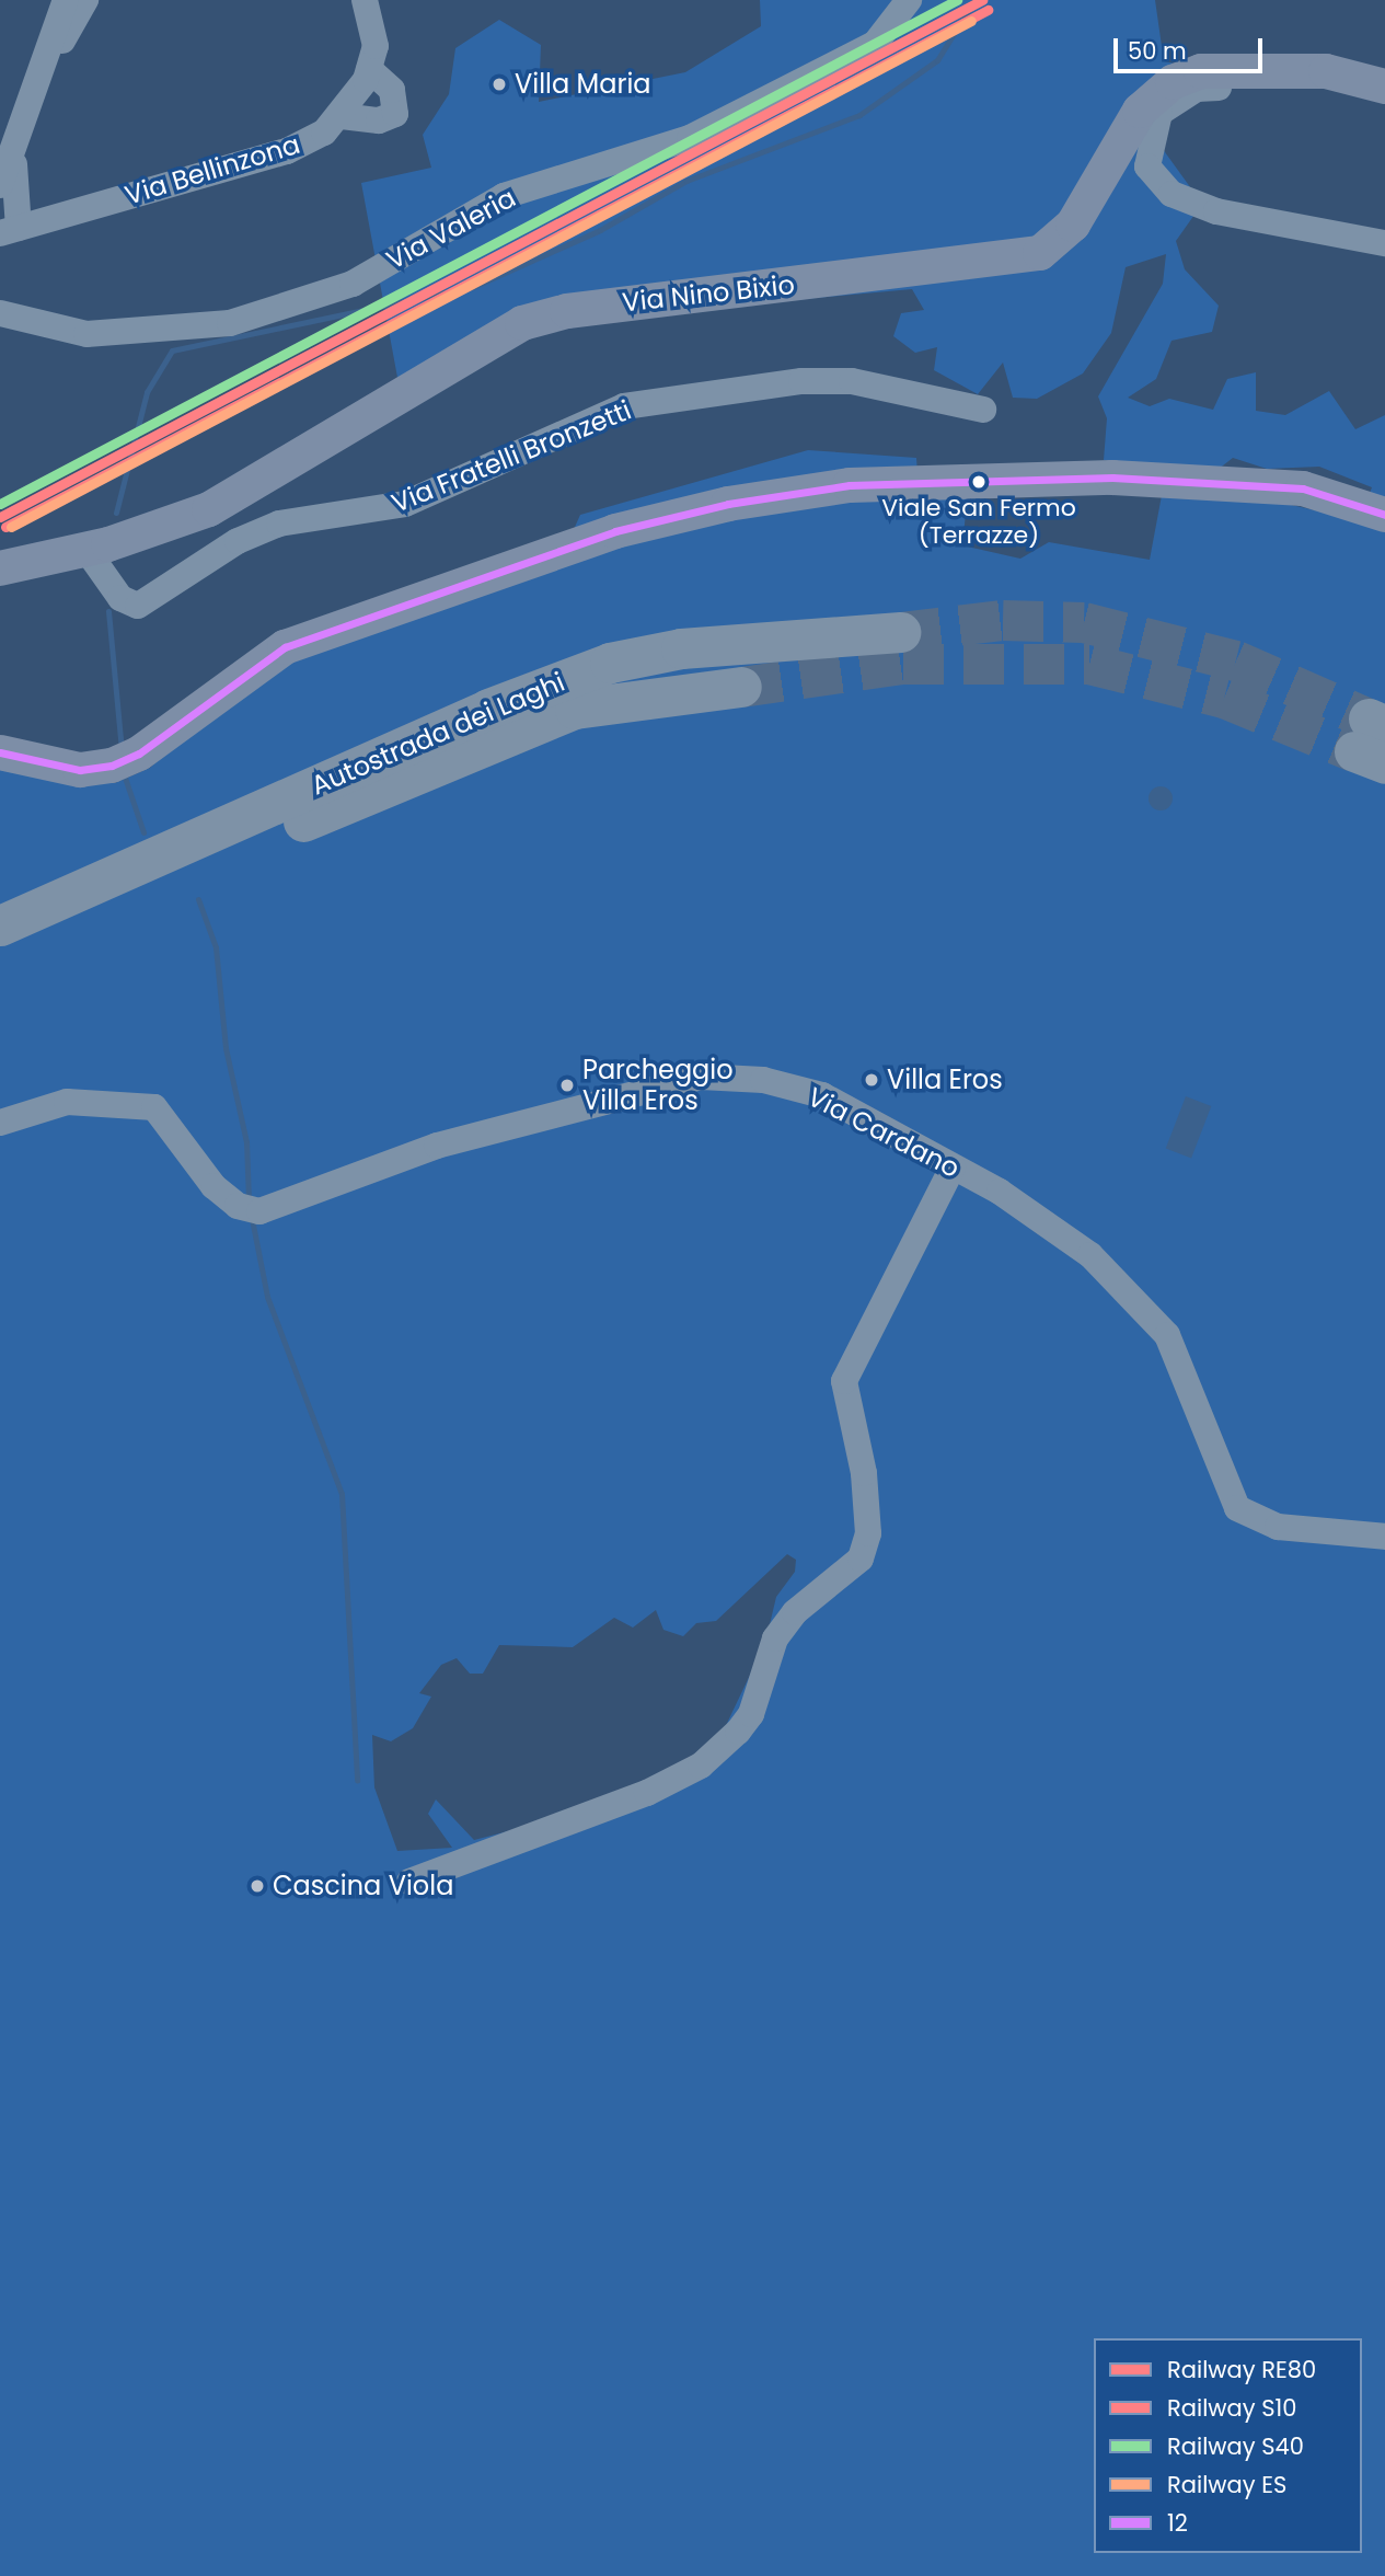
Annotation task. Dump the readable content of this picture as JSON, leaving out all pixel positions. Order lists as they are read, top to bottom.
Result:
{
  "streets": {
    "highway": ["Autostrada dei Laghi"],
    "main road": ["Via Nino Bixio"],
    "street": [
      "Via Bellinzona",
      "Via Valeria",
      "Via Fratelli Bronzetti",
      "Via Cardano"
    ]
  },
  "crossings": [
    ["Via Nino Bixio", "Via Fratelli Bronzetti"]
  ],
  "places": [
    "Villa Maria",
    "Viale San Fermo (Terrazze)",
    "Villa Eros",
    "Parcheggio Villa Eros",
    "Cascina Viola"
  ],
  "lines": [
    "rail line RE80",
    "rail line S40",
    "rail line S10",
    "rail line ES",
    "transit line 12"
  ],
  "legend": [
    "Railway RE80",
    "Railway S10",
    "Railway S40",
    "Railway ES",
    "12"
  ],
  "scale_bar": "50 m"
}
